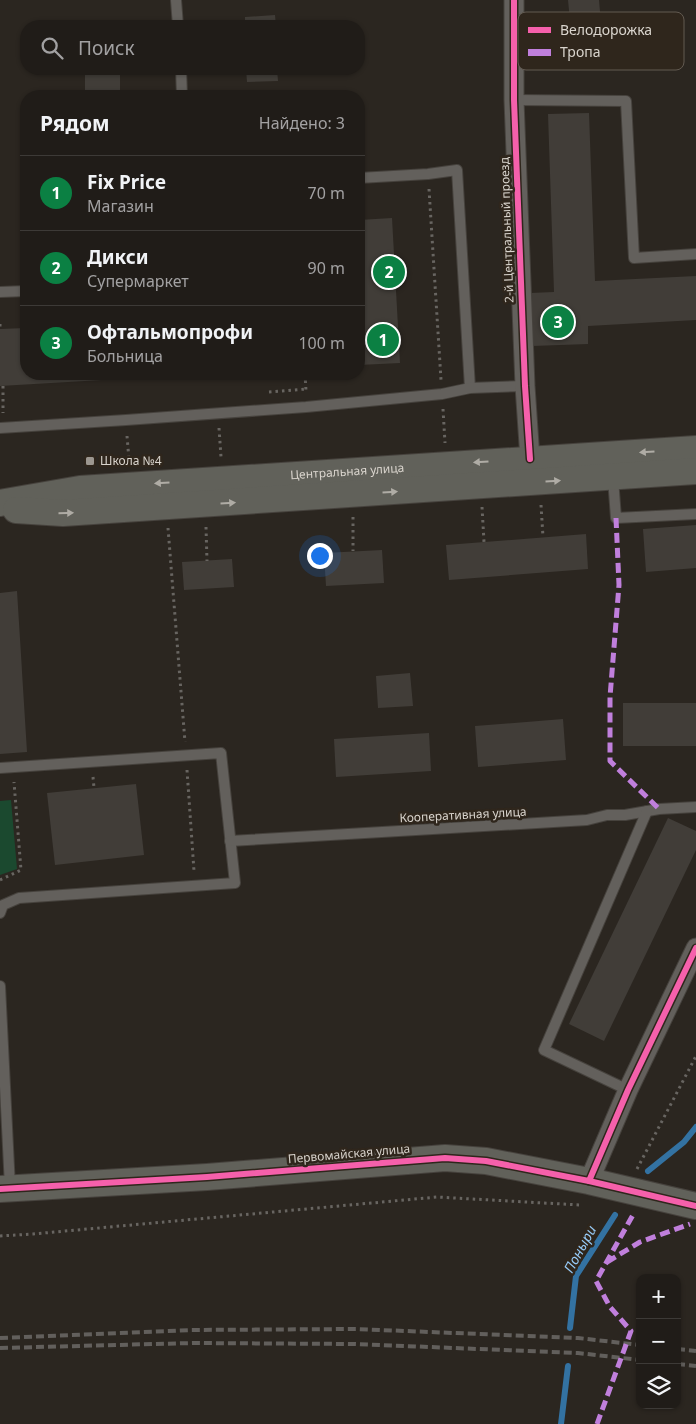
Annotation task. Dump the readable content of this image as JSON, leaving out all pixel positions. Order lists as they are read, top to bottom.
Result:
{
  "streets": {
    "main road": ["Центральная улица", "Первомайская улица"],
    "street": ["2-й Центральный проезд"],
    "lane": ["Кооперативная улица"]
  },
  "crossings": [
    ["2-й Центральный проезд", "Центральная улица"]
  ],
  "water": ["Поныри"],
  "places": {
    "transit": ["Школа №4"]
  },
  "legend": ["Велодорожка", "Тропа"],
  "page": {
    "search": "Поиск",
    "heading": ["Рядом", "Найдено: 3"],
    "list": [
      {
        "mark": "1",
        "name": "Fix Price",
        "note": "Магазин",
        "value": "70 m"
      },
      {
        "mark": "2",
        "name": "Дикси",
        "note": "Супермаркет",
        "value": "90 m"
      },
      {
        "mark": "3",
        "name": "Офтальмопрофи",
        "note": "Больница",
        "value": "100 m"
      }
    ],
    "pins": ["2", "3", "1"],
    "map_buttons": ["+", "−"]
  }
}
